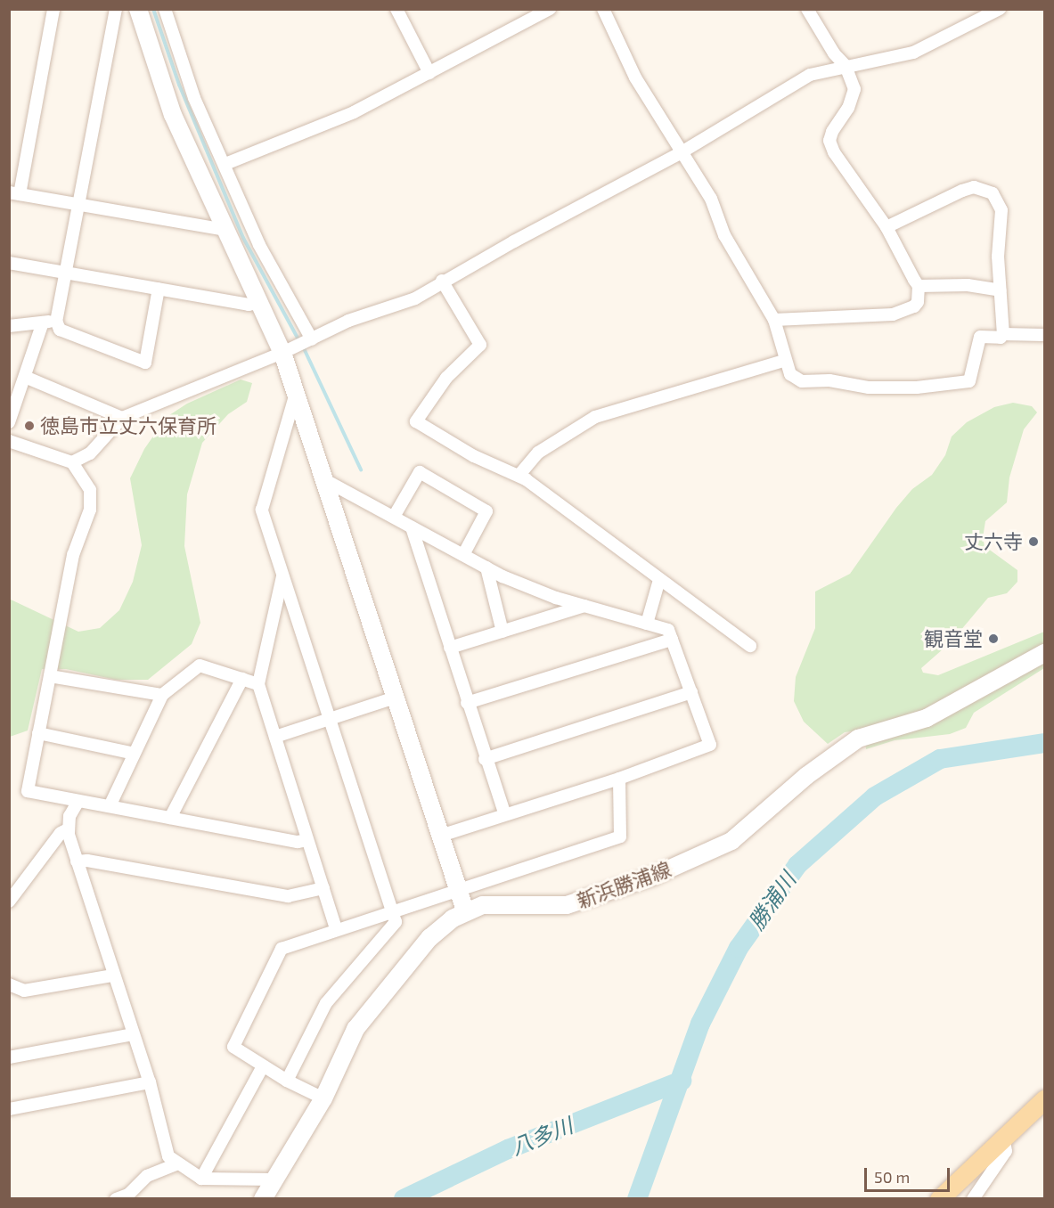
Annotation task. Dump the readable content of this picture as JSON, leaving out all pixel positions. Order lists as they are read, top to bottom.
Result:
{
  "streets": {
    "main road": ["新浜勝浦線"]
  },
  "water": ["勝浦川", "八多川"],
  "places": ["徳島市立丈六保育所", "丈六寺", "観音堂"],
  "scale_bar": "50 m"
}
